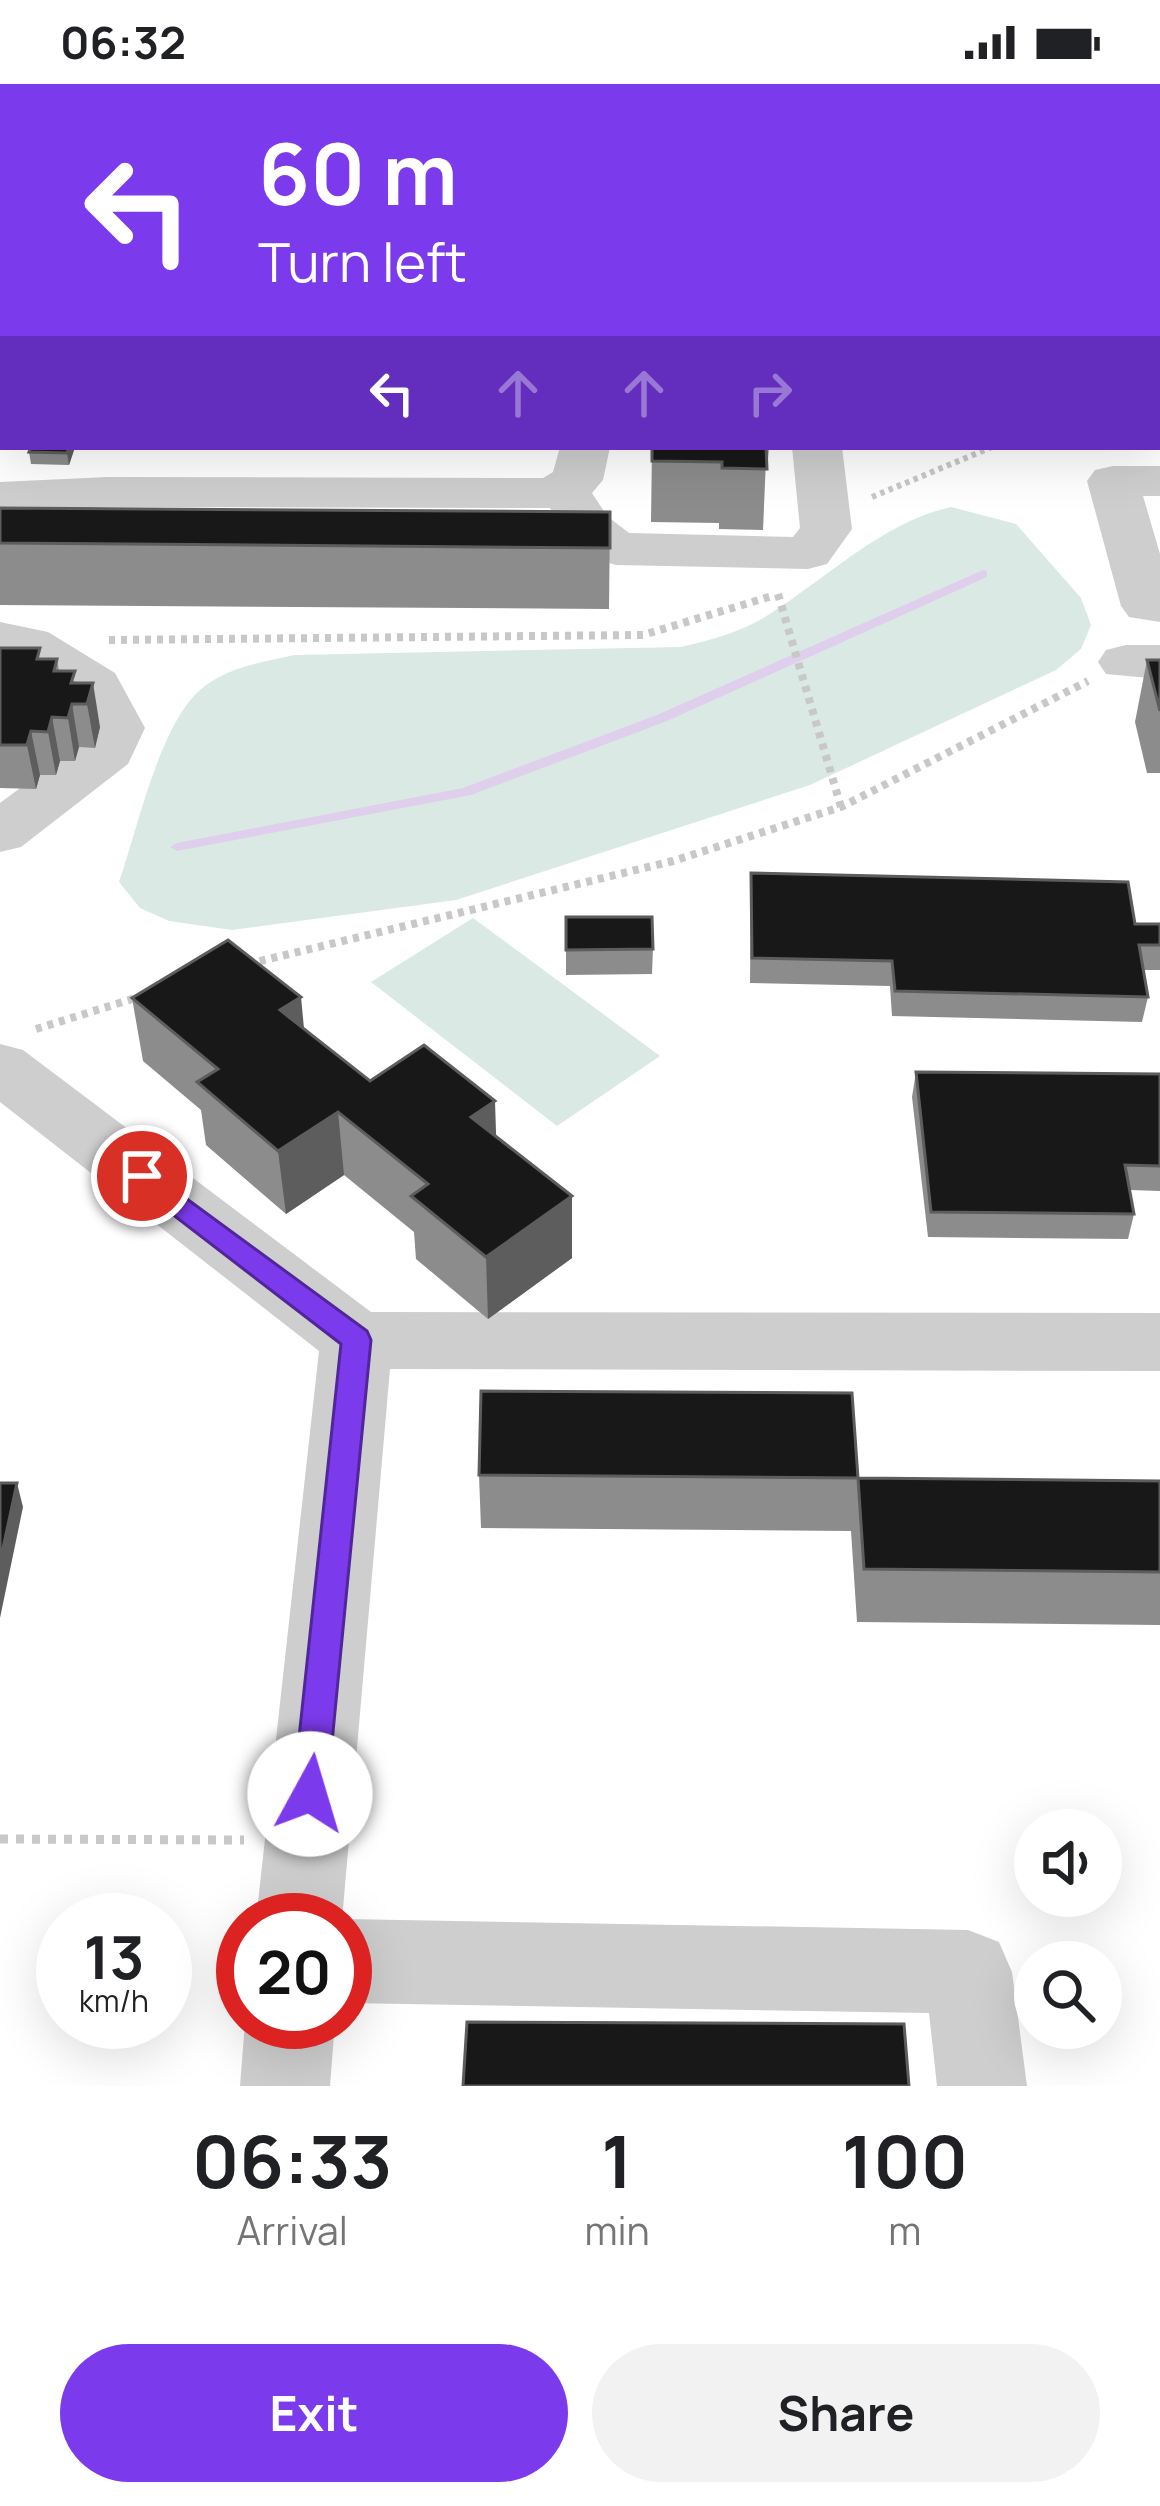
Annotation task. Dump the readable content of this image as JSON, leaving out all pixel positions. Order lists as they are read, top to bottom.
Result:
{
  "page": {
    "status": "06:32",
    "turn": ["60 m", "Turn left"],
    "speed": "13 km/h",
    "limit": "20",
    "eta": [
      "06:33",
      "Arrival",
      "1",
      "min",
      "100",
      "m"
    ],
    "buttons": ["Exit", "Share"]
  }
}
